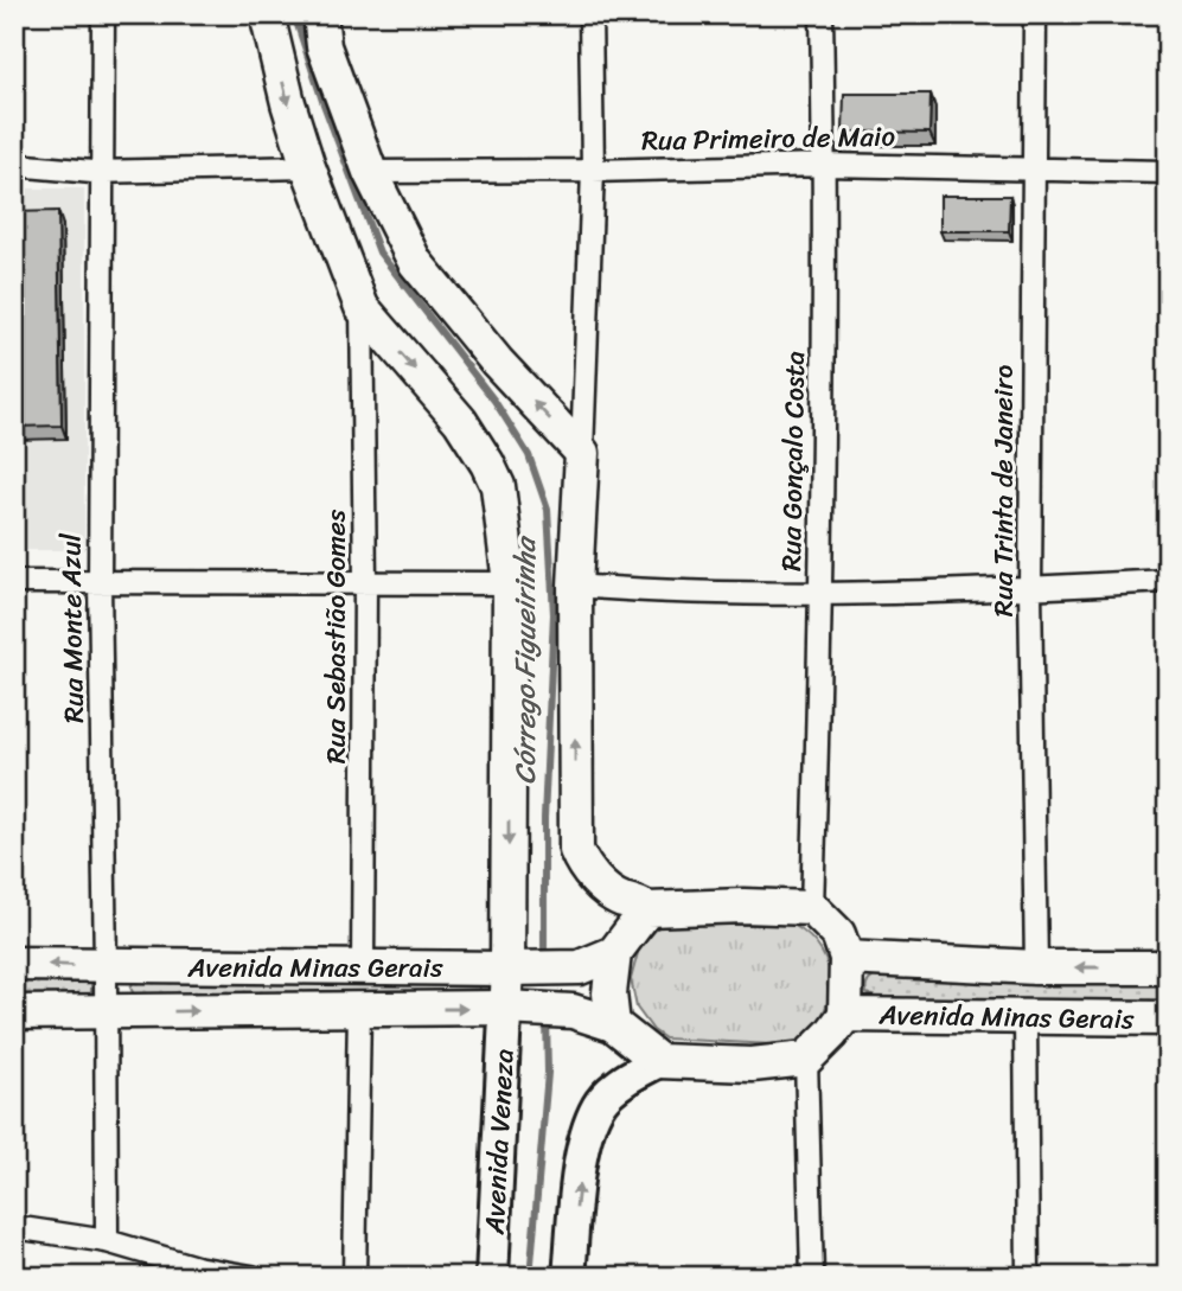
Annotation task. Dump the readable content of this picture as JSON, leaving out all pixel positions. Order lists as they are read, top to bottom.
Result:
{
  "streets": {
    "main road": ["Avenida Minas Gerais", "Avenida Veneza"],
    "street": [
      "Rua Primeiro de Maio",
      "Rua Gonçalo Costa",
      "Rua Trinta de Janeiro",
      "Rua Monte Azul",
      "Rua Sebastião Gomes"
    ]
  },
  "crossings": [
    ["Rua Primeiro de Maio", "Rua Gonçalo Costa"],
    ["Rua Primeiro de Maio", "Rua Trinta de Janeiro"],
    ["Rua Gonçalo Costa", "Avenida Minas Gerais"],
    ["Rua Trinta de Janeiro", "Avenida Minas Gerais"],
    ["Rua Monte Azul", "Avenida Minas Gerais"],
    ["Rua Sebastião Gomes", "Avenida Minas Gerais"],
    ["Avenida Minas Gerais", "Avenida Veneza"]
  ],
  "water": ["Córrego Figueirinha"]
}
